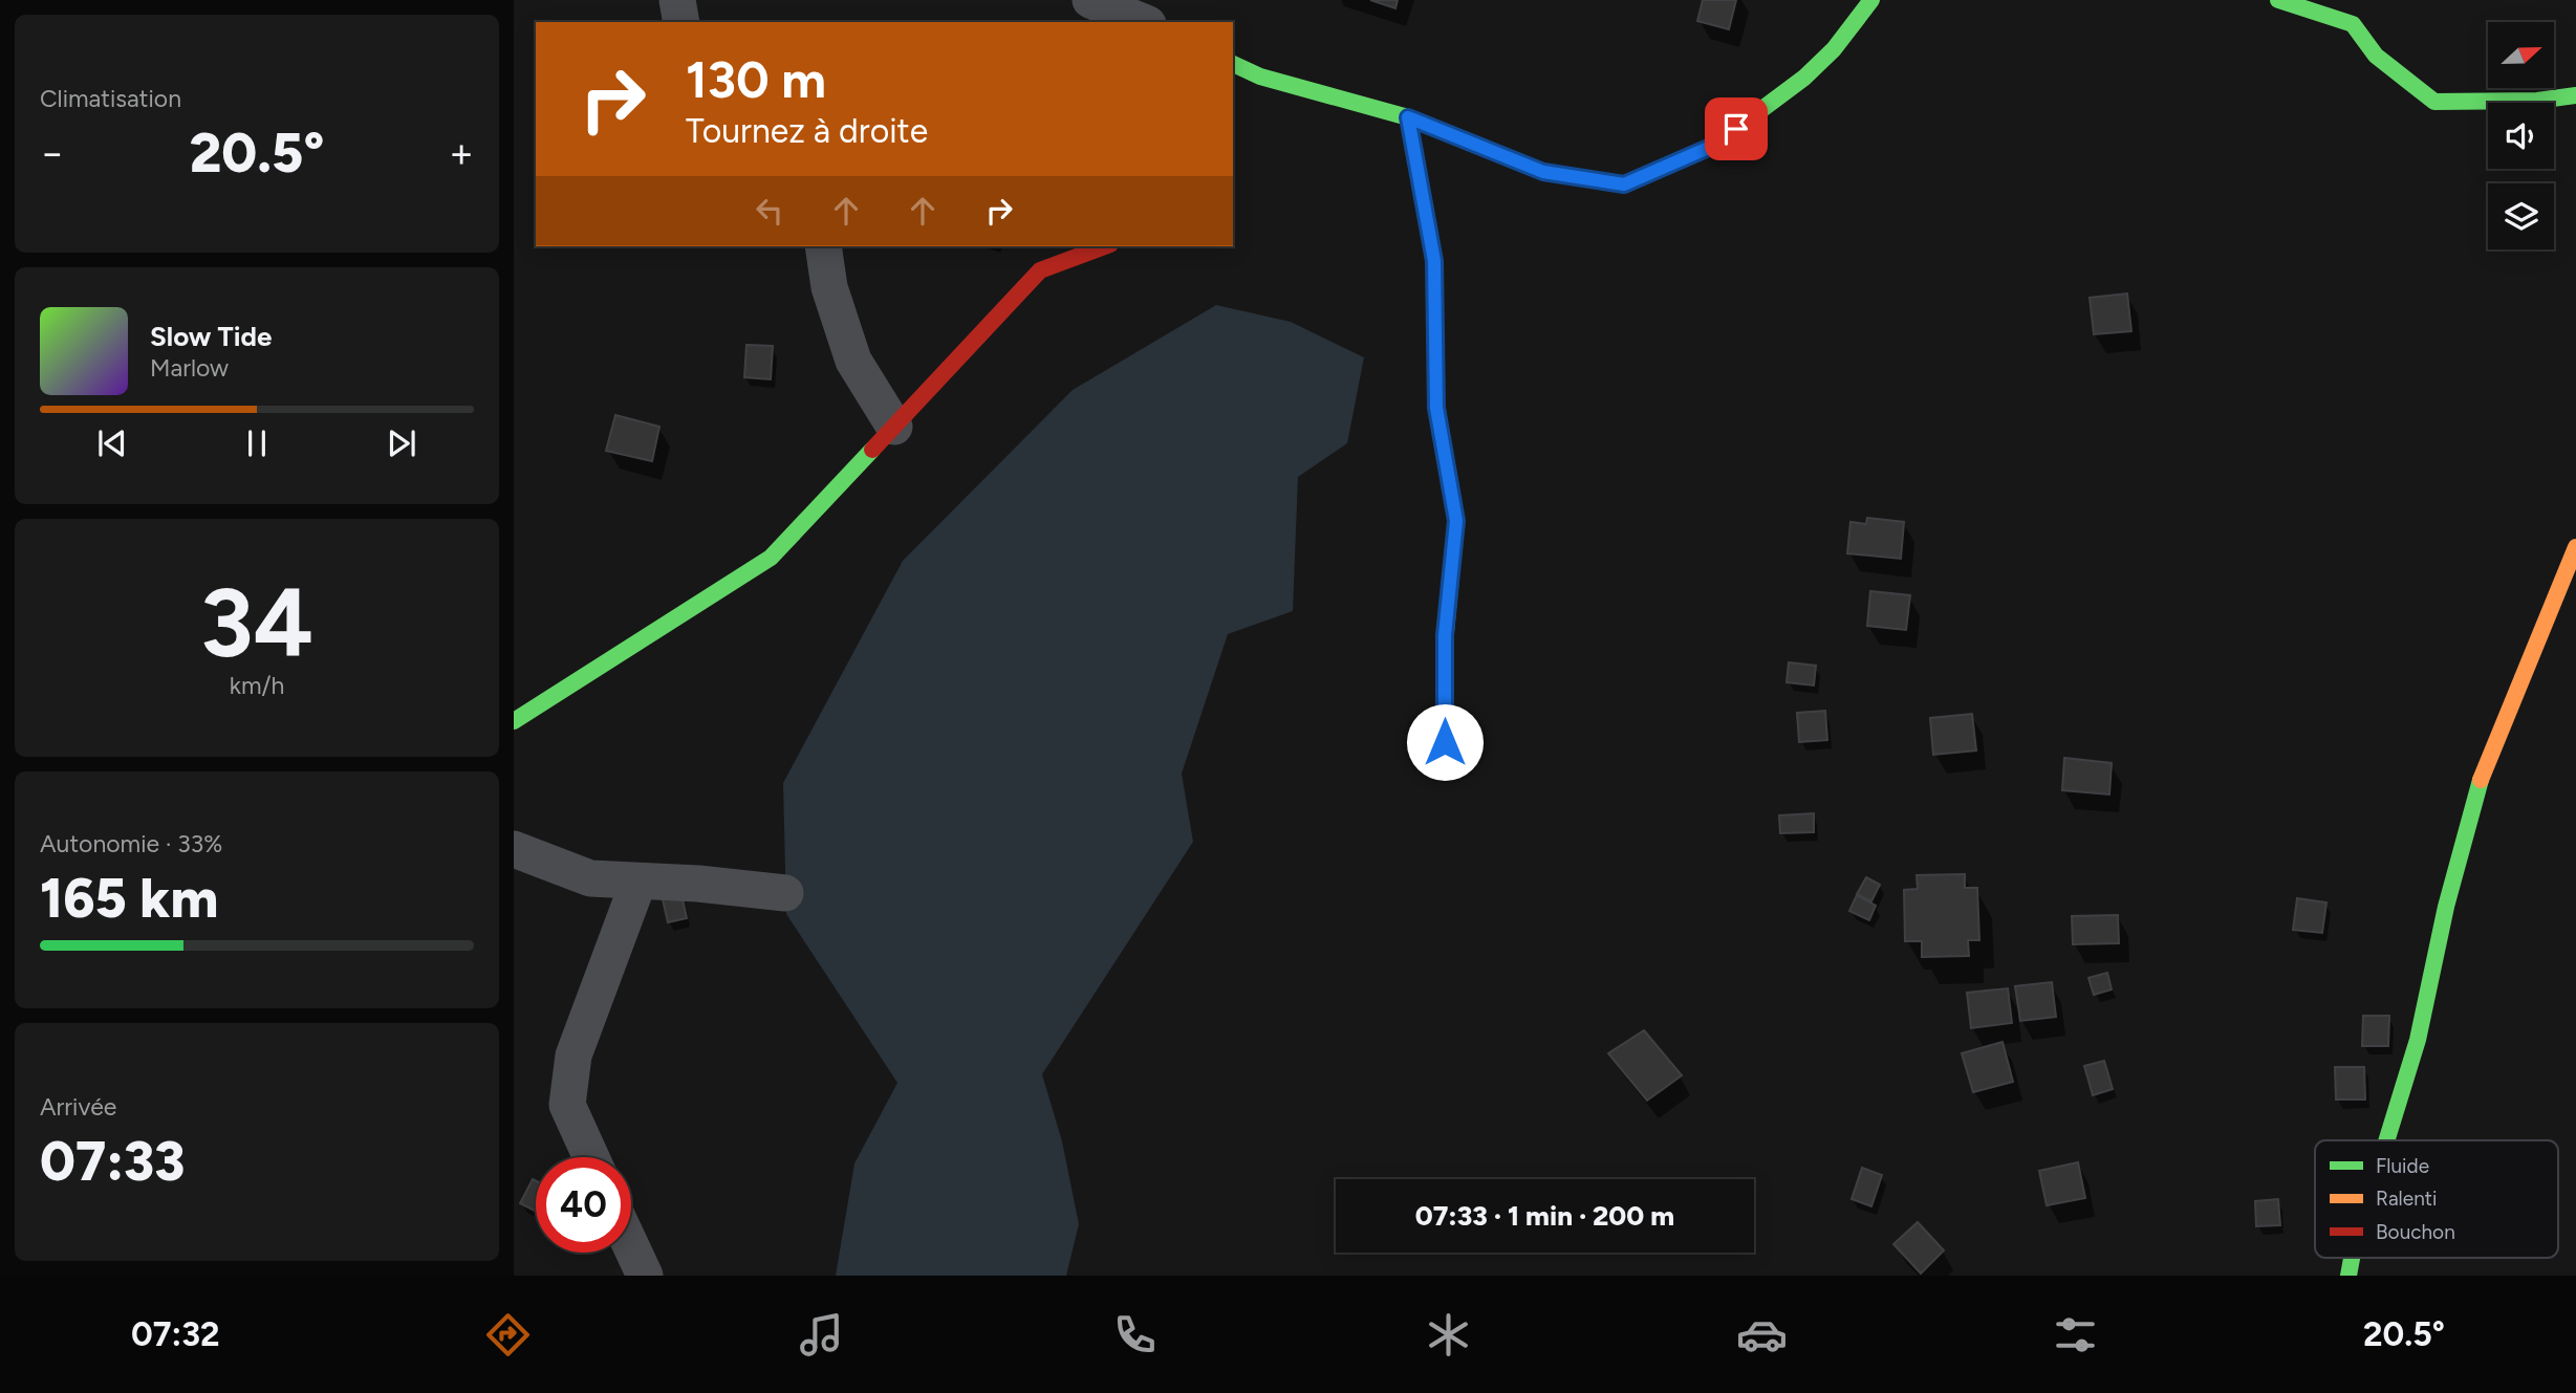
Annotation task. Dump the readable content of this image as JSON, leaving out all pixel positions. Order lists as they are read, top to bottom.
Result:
{
  "legend": ["Fluide", "Ralenti", "Bouchon"],
  "north": "right",
  "page": {
    "tile": [
      "Climatisation",
      ["34", "km/h"],
      ["Autonomie · 33%", "165 km"],
      ["Arrivée", "07:33"]
    ],
    "turn": ["130 m", "Tournez à droite"],
    "heat": ["−", "20.5°", "+"],
    "song": ["Slow Tide", "Marlow"],
    "limit": "40",
    "trip": "07:33 · 1 min · 200 m",
    "tabs": ["07:32", "20.5°"]
  }
}
